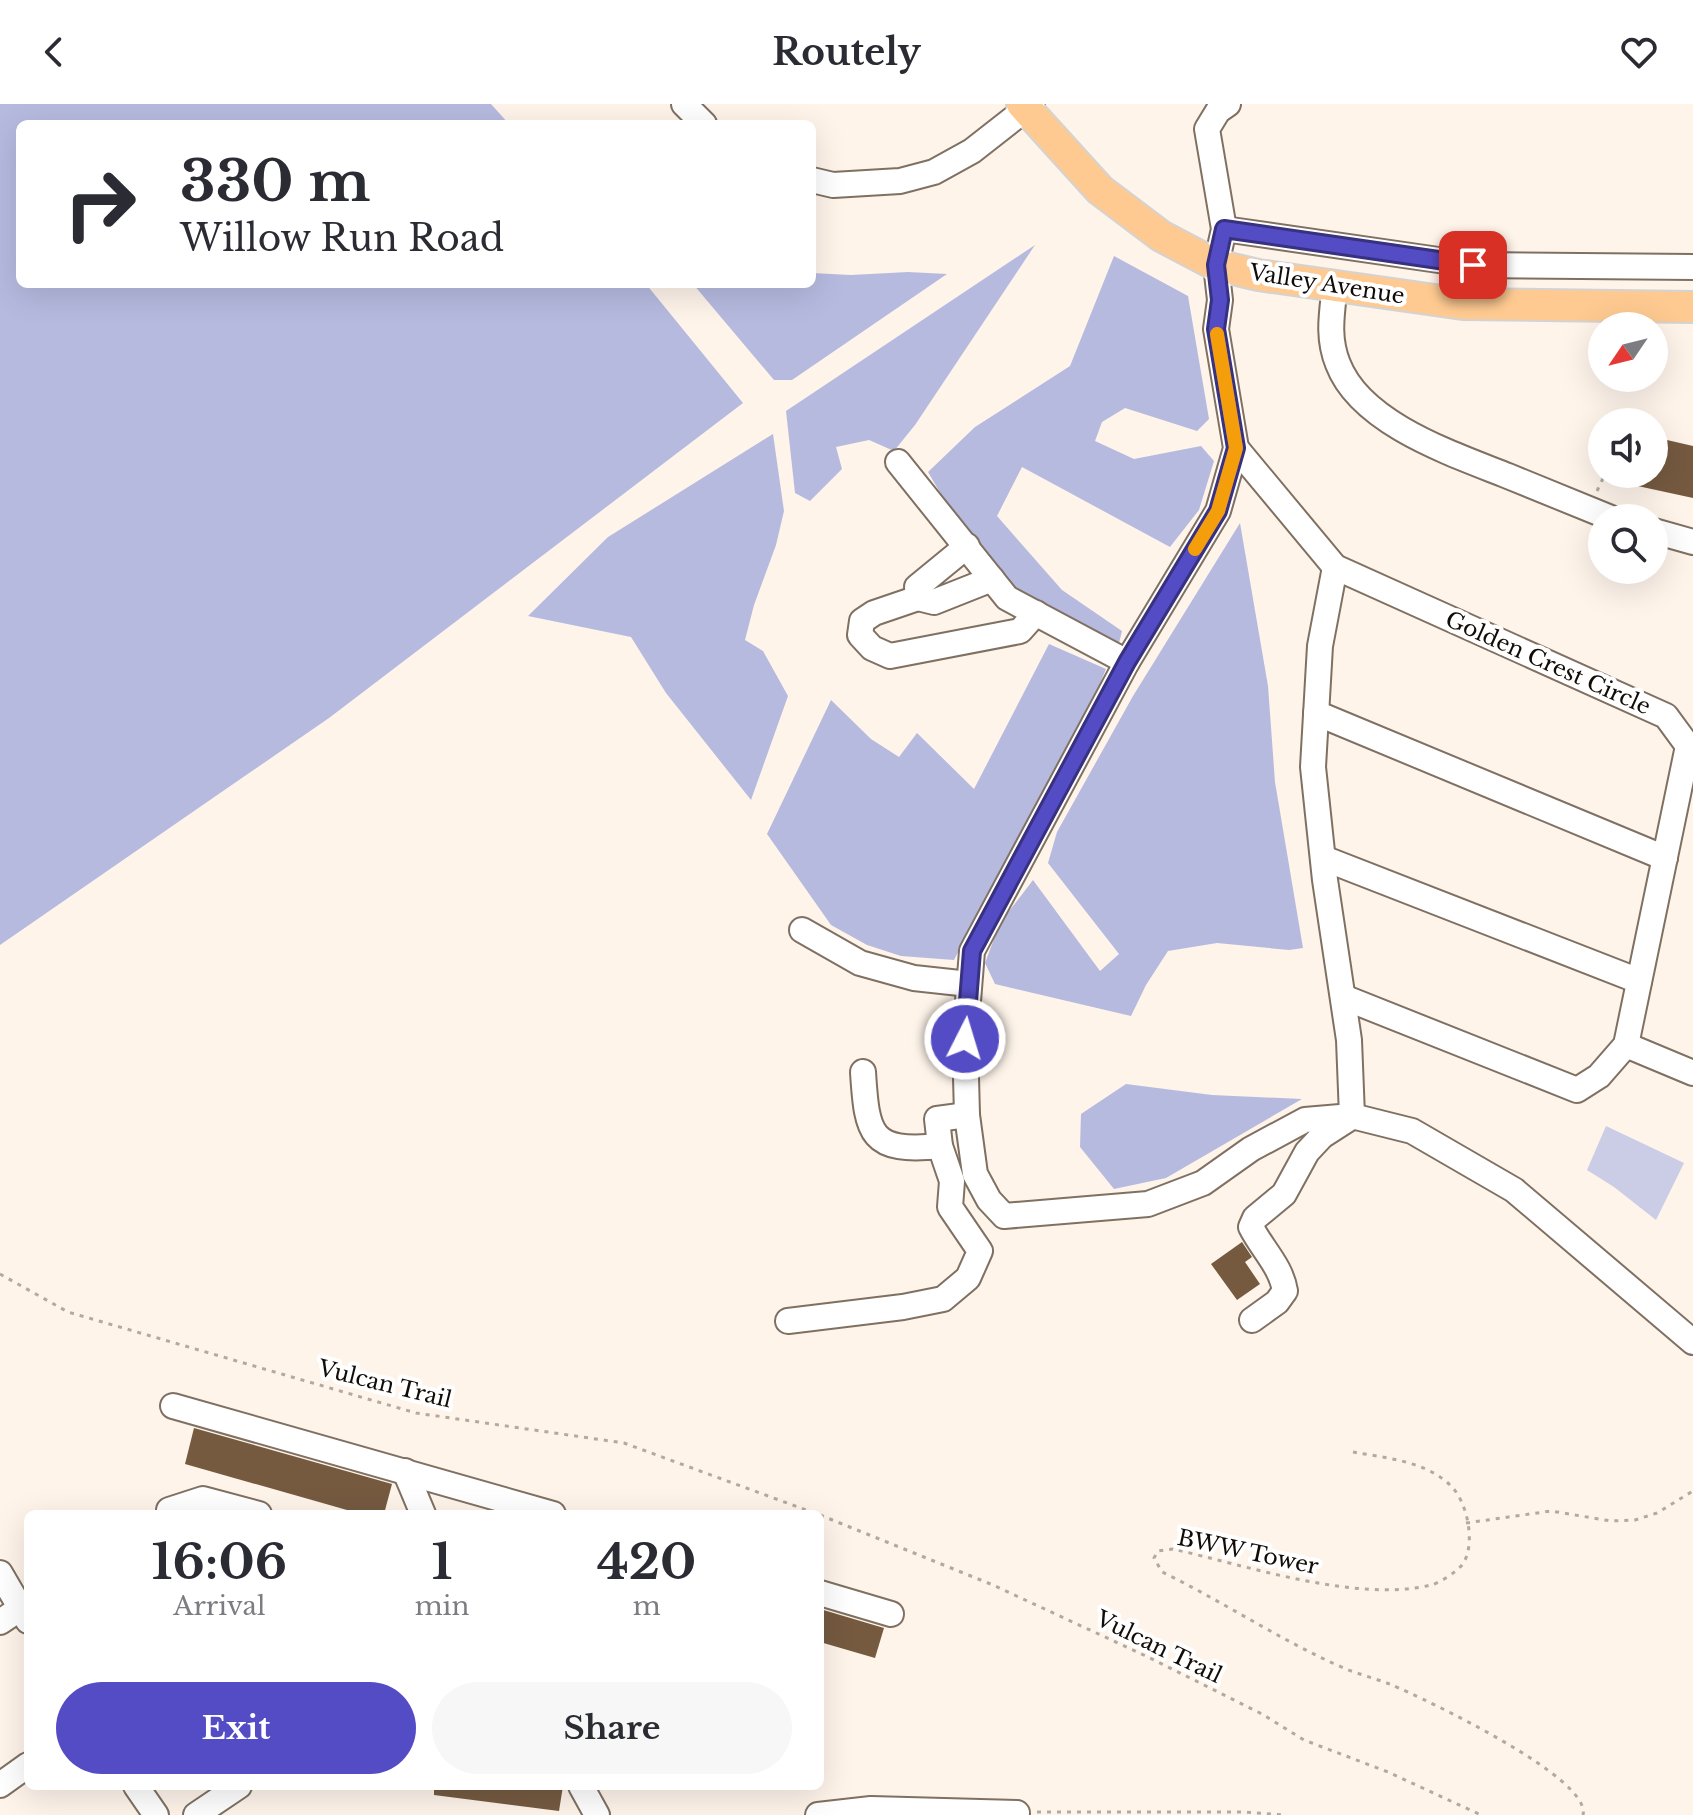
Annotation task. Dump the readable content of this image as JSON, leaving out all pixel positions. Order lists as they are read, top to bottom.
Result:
{
  "streets": {
    "main road": ["Valley Avenue"],
    "street": ["Golden Crest Circle"],
    "path": ["Vulcan Trail", "BWW Tower"]
  },
  "north": "bottom left",
  "page": {
    "header": "Routely",
    "turn": ["330 m", "Willow Run Road"],
    "eta": [
      "16:06",
      "Arrival",
      "1",
      "min",
      "420",
      "m"
    ],
    "buttons": ["Exit", "Share"]
  }
}
